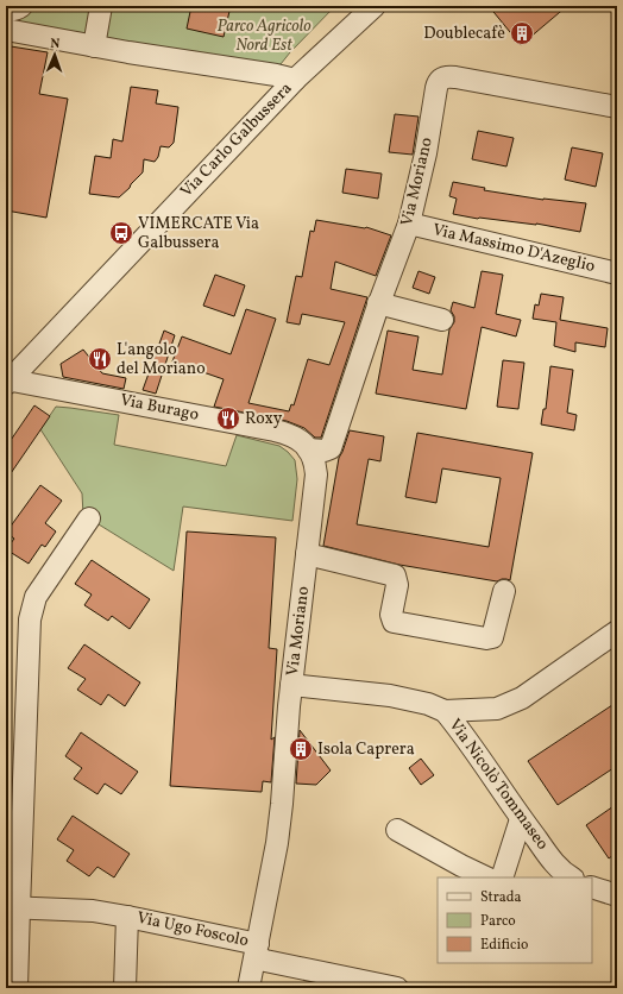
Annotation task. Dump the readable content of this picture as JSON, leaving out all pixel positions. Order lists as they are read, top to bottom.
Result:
{
  "streets": {
    "street": [
      "Via Carlo Galbussera",
      "Via Moriano",
      "Via Massimo D'Azeglio",
      "Via Burago",
      "Via Nicolò Tommaseo",
      "Via Ugo Foscolo"
    ]
  },
  "crossings": [
    ["Via Carlo Galbussera", "Via Burago"],
    ["Via Moriano", "Via Massimo D'Azeglio"],
    ["Via Moriano", "Via Burago"],
    ["Via Moriano", "Via Ugo Foscolo"]
  ],
  "parks": ["Parco Agricolo Nord Est"],
  "places": {
    "building": ["Doublecafè", "Isola Caprera"],
    "bus stop": ["VIMERCATE Via Galbussera"],
    "restaurant": ["L'angolo del Moriano", "Roxy"]
  },
  "legend": ["Strada", "Parco", "Edificio"],
  "north": "top"
}
